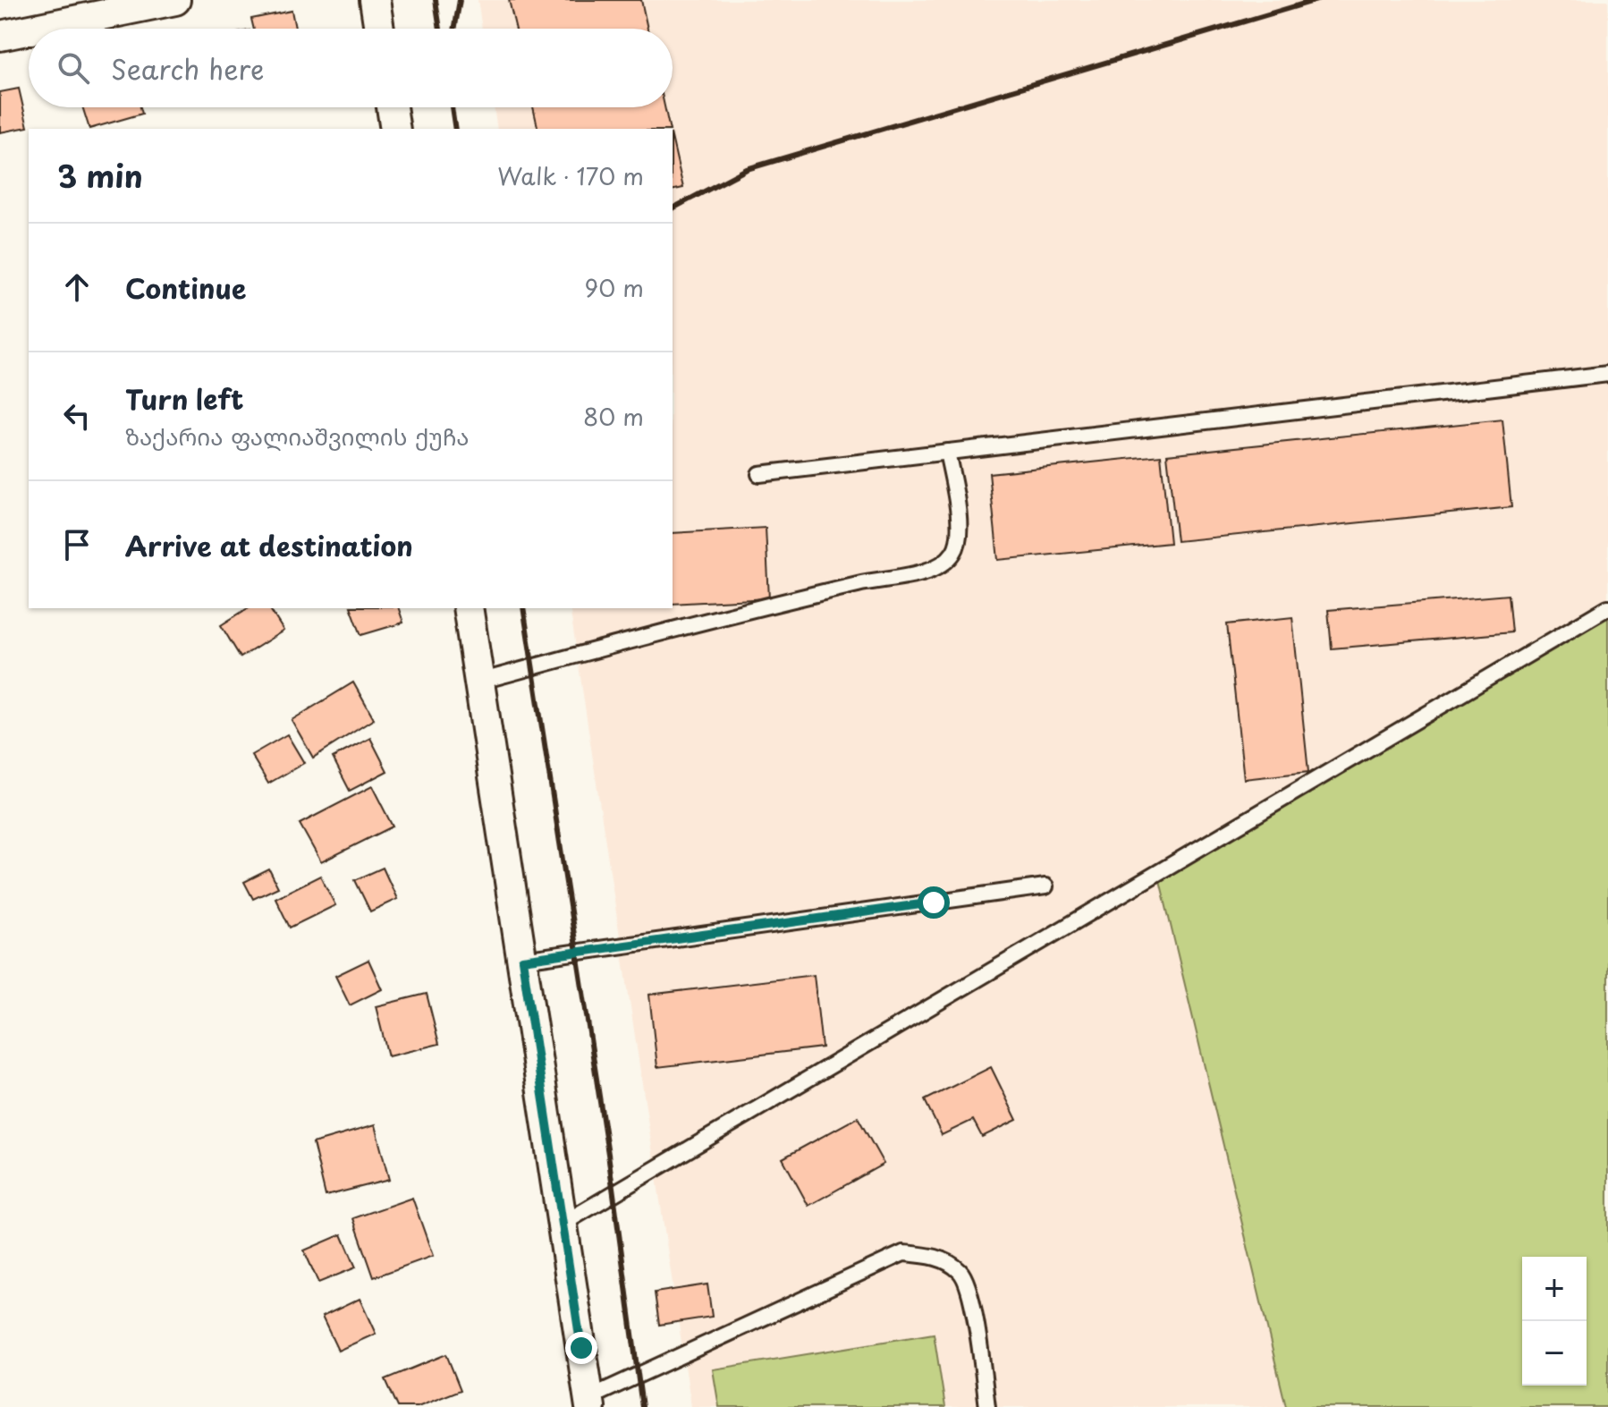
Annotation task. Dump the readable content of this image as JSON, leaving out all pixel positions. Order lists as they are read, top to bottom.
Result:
{
  "page": {
    "search": "Search here",
    "heading": ["3 min", "Walk · 170 m"],
    "list": [
      ["Continue", "90 m"],
      ["Turn left", "ზაქარია ფალიაშვილის ქუჩა", "80 m"],
      "Arrive at destination"
    ],
    "map_buttons": ["+", "−"]
  }
}
